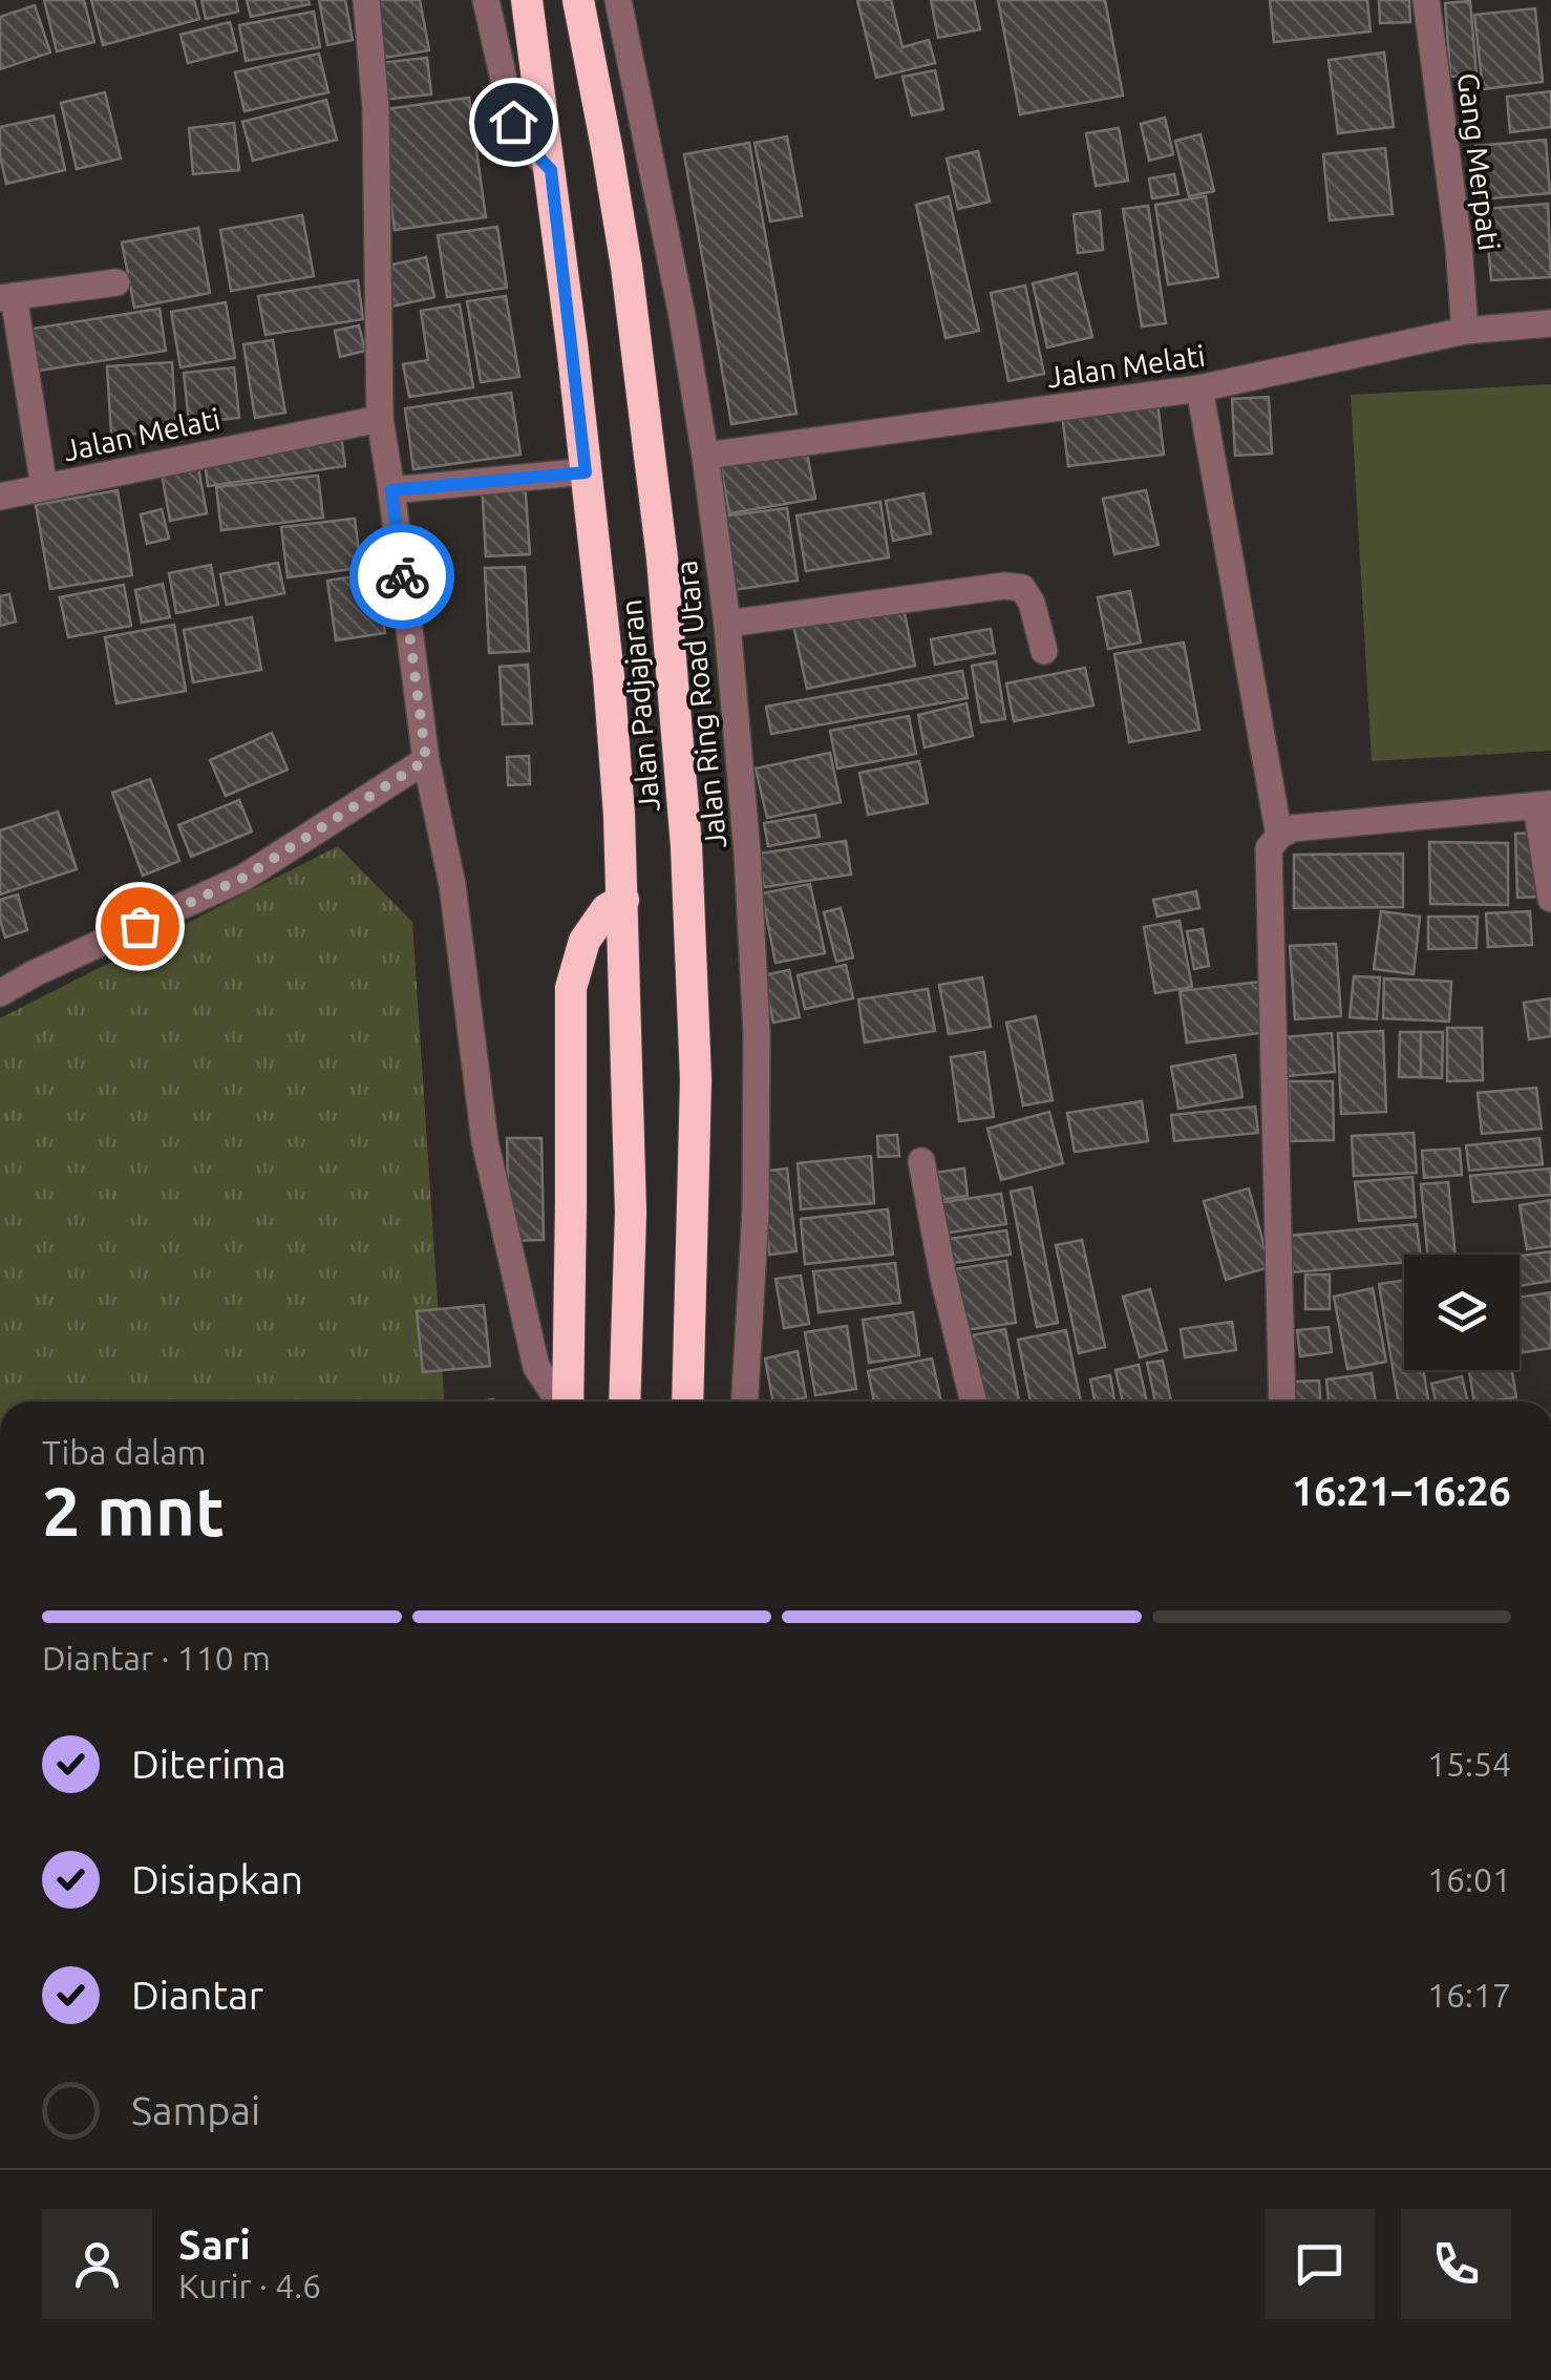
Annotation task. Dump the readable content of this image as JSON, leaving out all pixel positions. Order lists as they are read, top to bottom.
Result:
{
  "streets": {
    "highway": ["Jalan Padjajaran"],
    "street": ["Gang Merpati", "Jalan Melati", "Jalan Ring Road Utara"]
  },
  "crossings": [
    ["Gang Merpati", "Jalan Melati"],
    ["Jalan Melati", "Jalan Ring Road Utara"]
  ],
  "page": {
    "heading": ["2 mnt", "Tiba dalam", "16:21–16:26"],
    "panel": ["Sari", "Kurir · 4.6"],
    "bar": "Diantar · 110 m",
    "list": [
      ["Diterima", "15:54"],
      ["Disiapkan", "16:01"],
      ["Diantar", "16:17"],
      "Sampai"
    ]
  }
}
